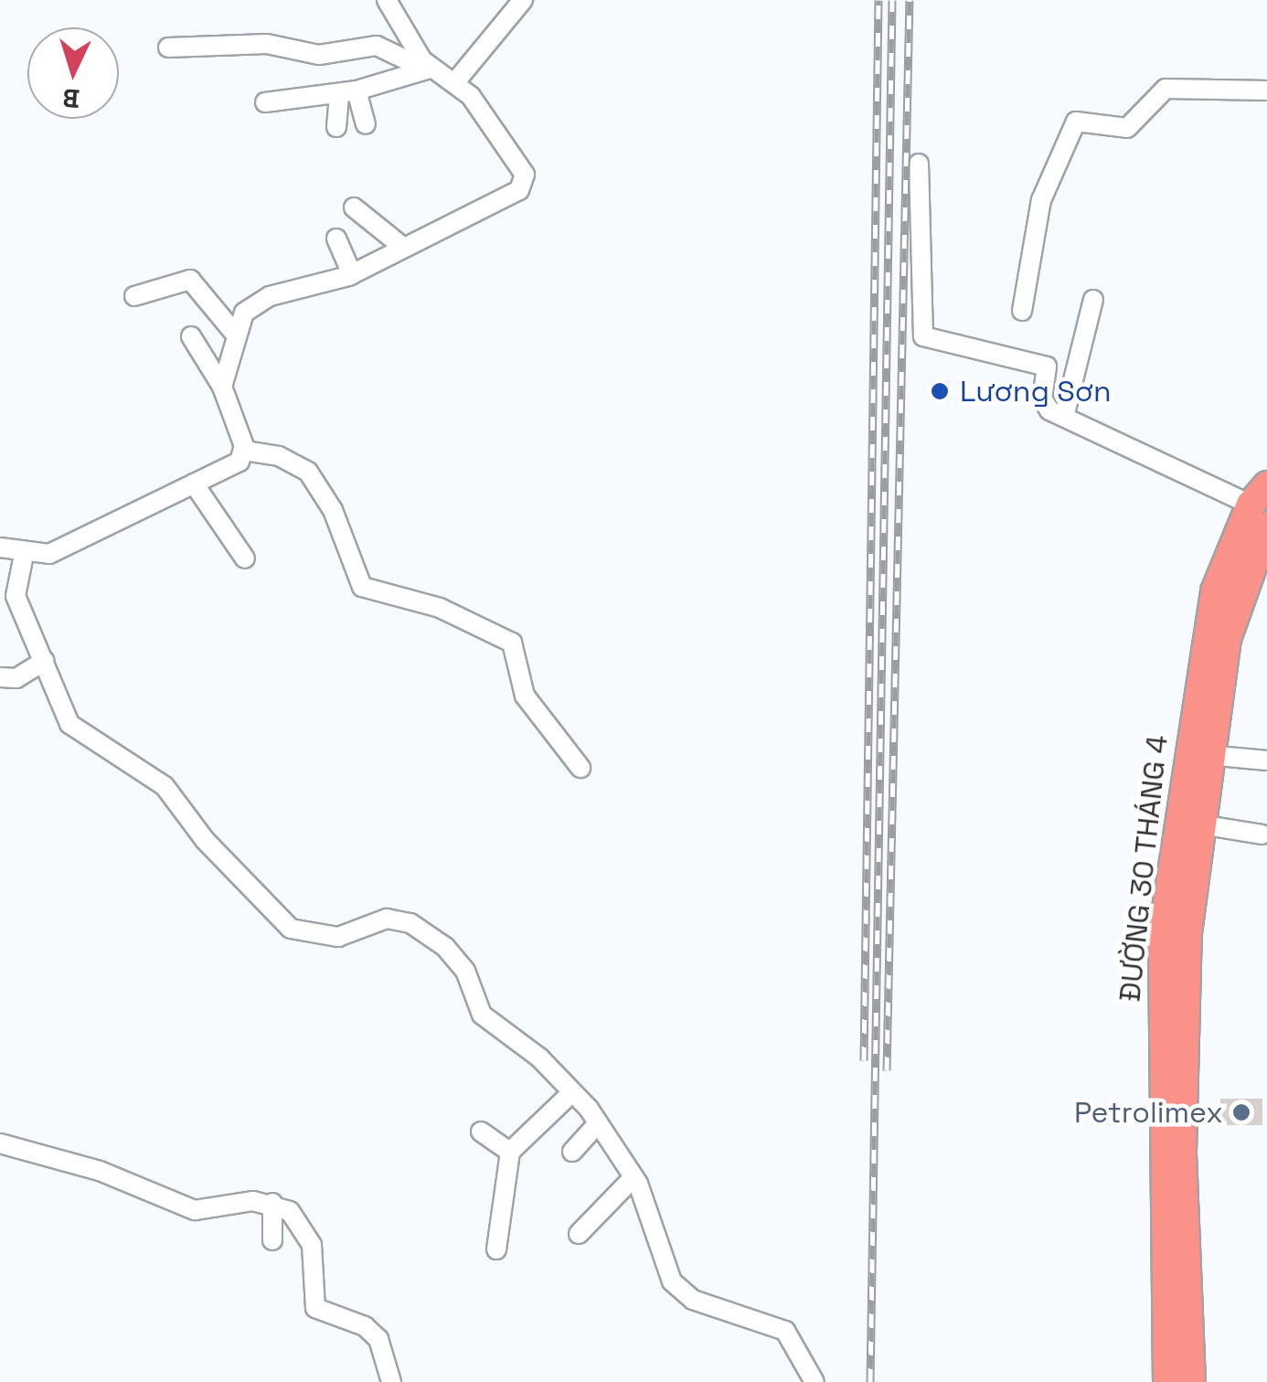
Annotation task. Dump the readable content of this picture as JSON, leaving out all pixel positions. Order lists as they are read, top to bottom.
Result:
{
  "streets": {
    "highway": ["ĐƯỜNG 30 THÁNG 4"]
  },
  "places": ["Lương Sơn", "Petrolimex"],
  "north": "bottom"
}
